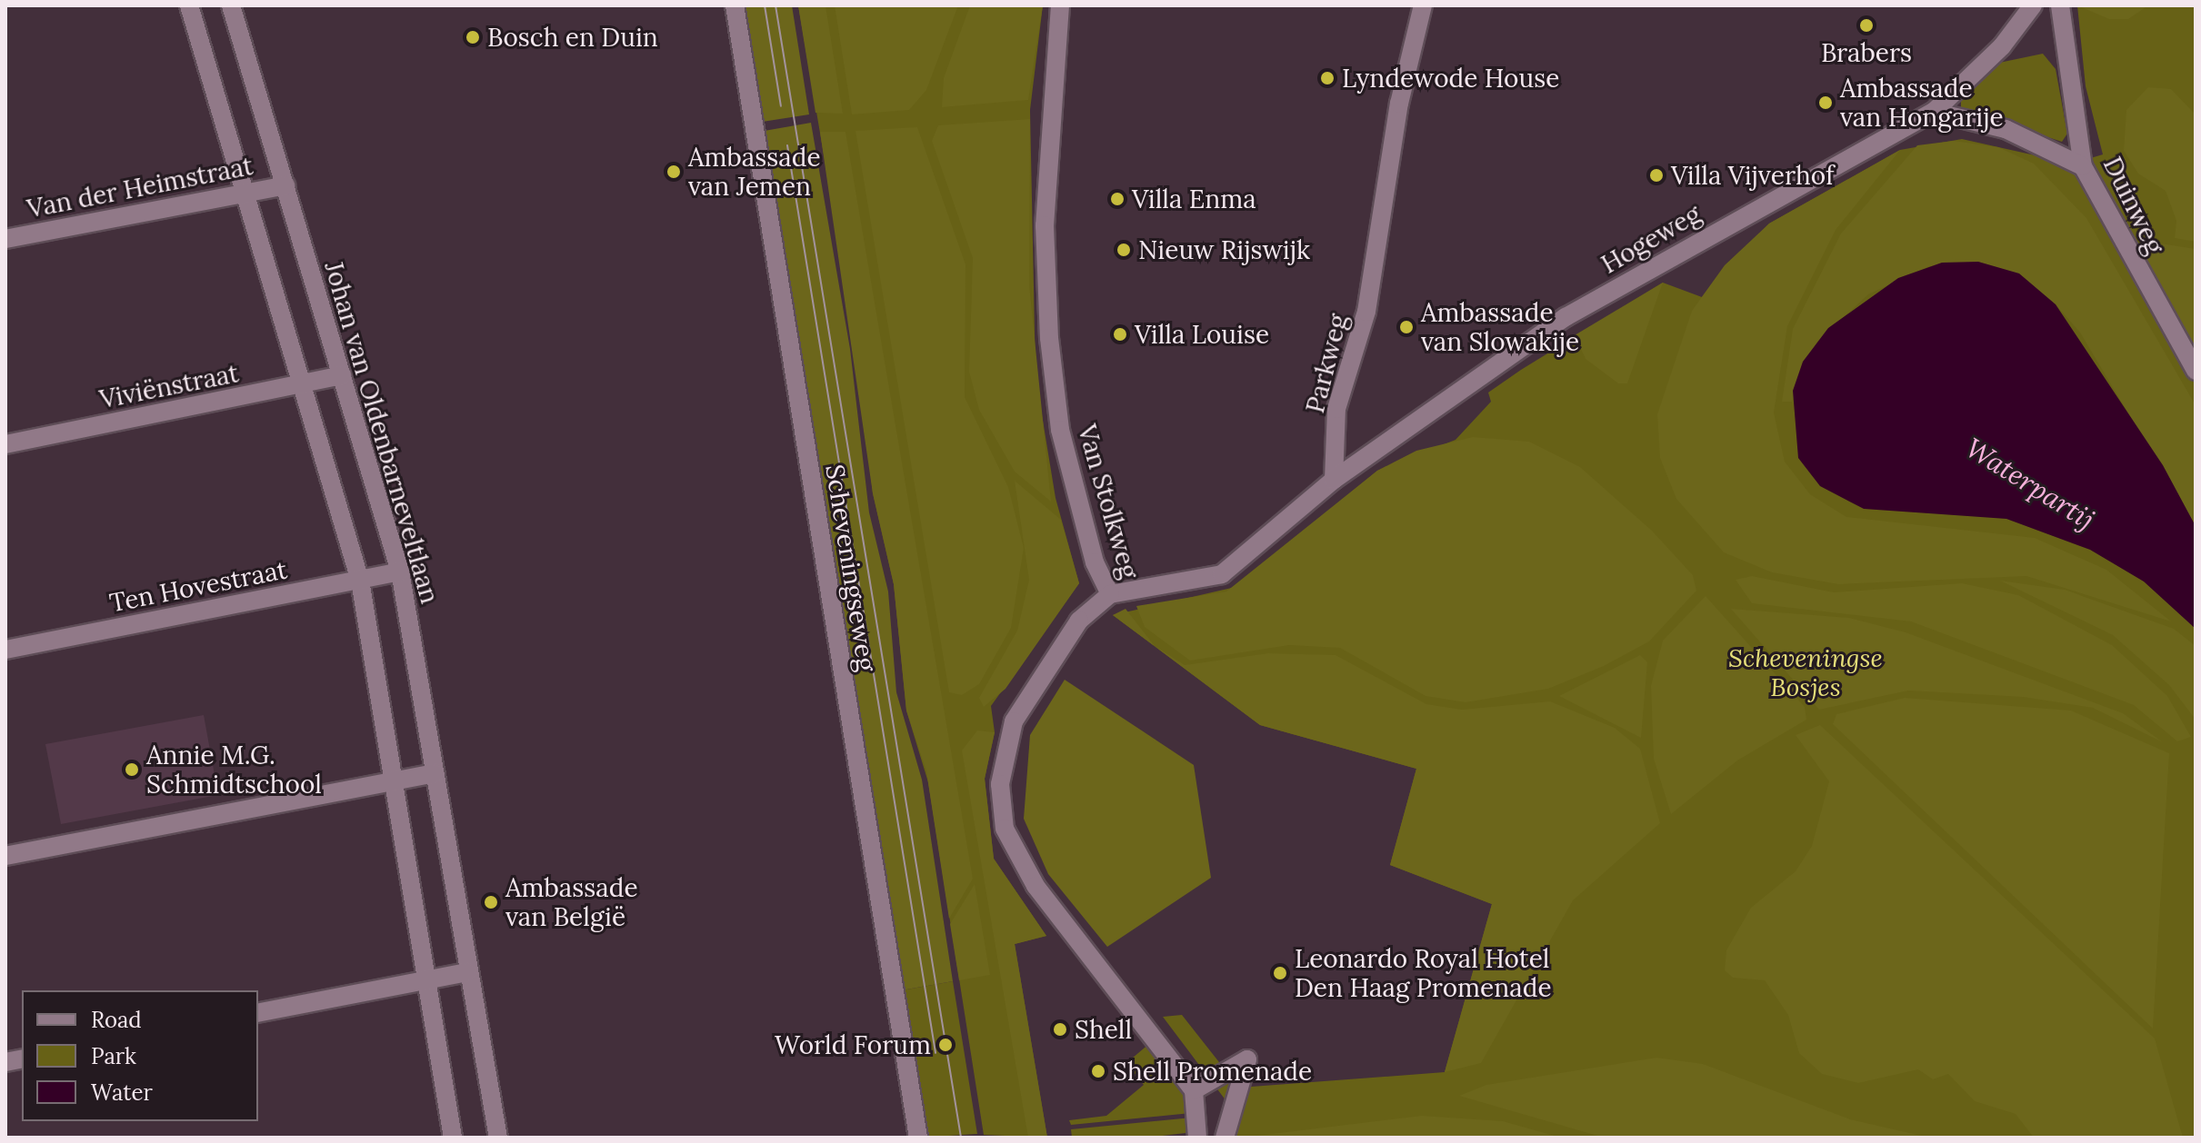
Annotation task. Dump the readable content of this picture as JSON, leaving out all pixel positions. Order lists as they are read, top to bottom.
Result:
{
  "streets": {
    "street": [
      "Van der Heimstraat",
      "Duinweg",
      "Hogeweg",
      "Parkweg",
      "Viviënstraat",
      "Johan van Oldenbarneveltlaan",
      "Van Stolkweg",
      "Scheveningseweg",
      "Ten Hovestraat"
    ]
  },
  "crossings": [
    ["Van der Heimstraat", "Johan van Oldenbarneveltlaan"],
    ["Hogeweg", "Parkweg"],
    ["Viviënstraat", "Johan van Oldenbarneveltlaan"],
    ["Johan van Oldenbarneveltlaan", "Ten Hovestraat"]
  ],
  "water": ["Waterpartij"],
  "parks": ["Scheveningse Bosjes"],
  "places": [
    "Brabers",
    "Bosch en Duin",
    "Lyndewode House",
    "Ambassade van Hongarije",
    "Ambassade van Jemen",
    "Villa Vijverhof",
    "Villa Enma",
    "Nieuw Rijswijk",
    "Ambassade van Slowakije",
    "Villa Louise",
    "Annie M.G. Schmidtschool",
    "Ambassade van België",
    "Leonardo Royal Hotel Den Haag Promenade",
    "Shell",
    "World Forum",
    "Shell Promenade"
  ],
  "legend": ["Road", "Park", "Water"]
}
